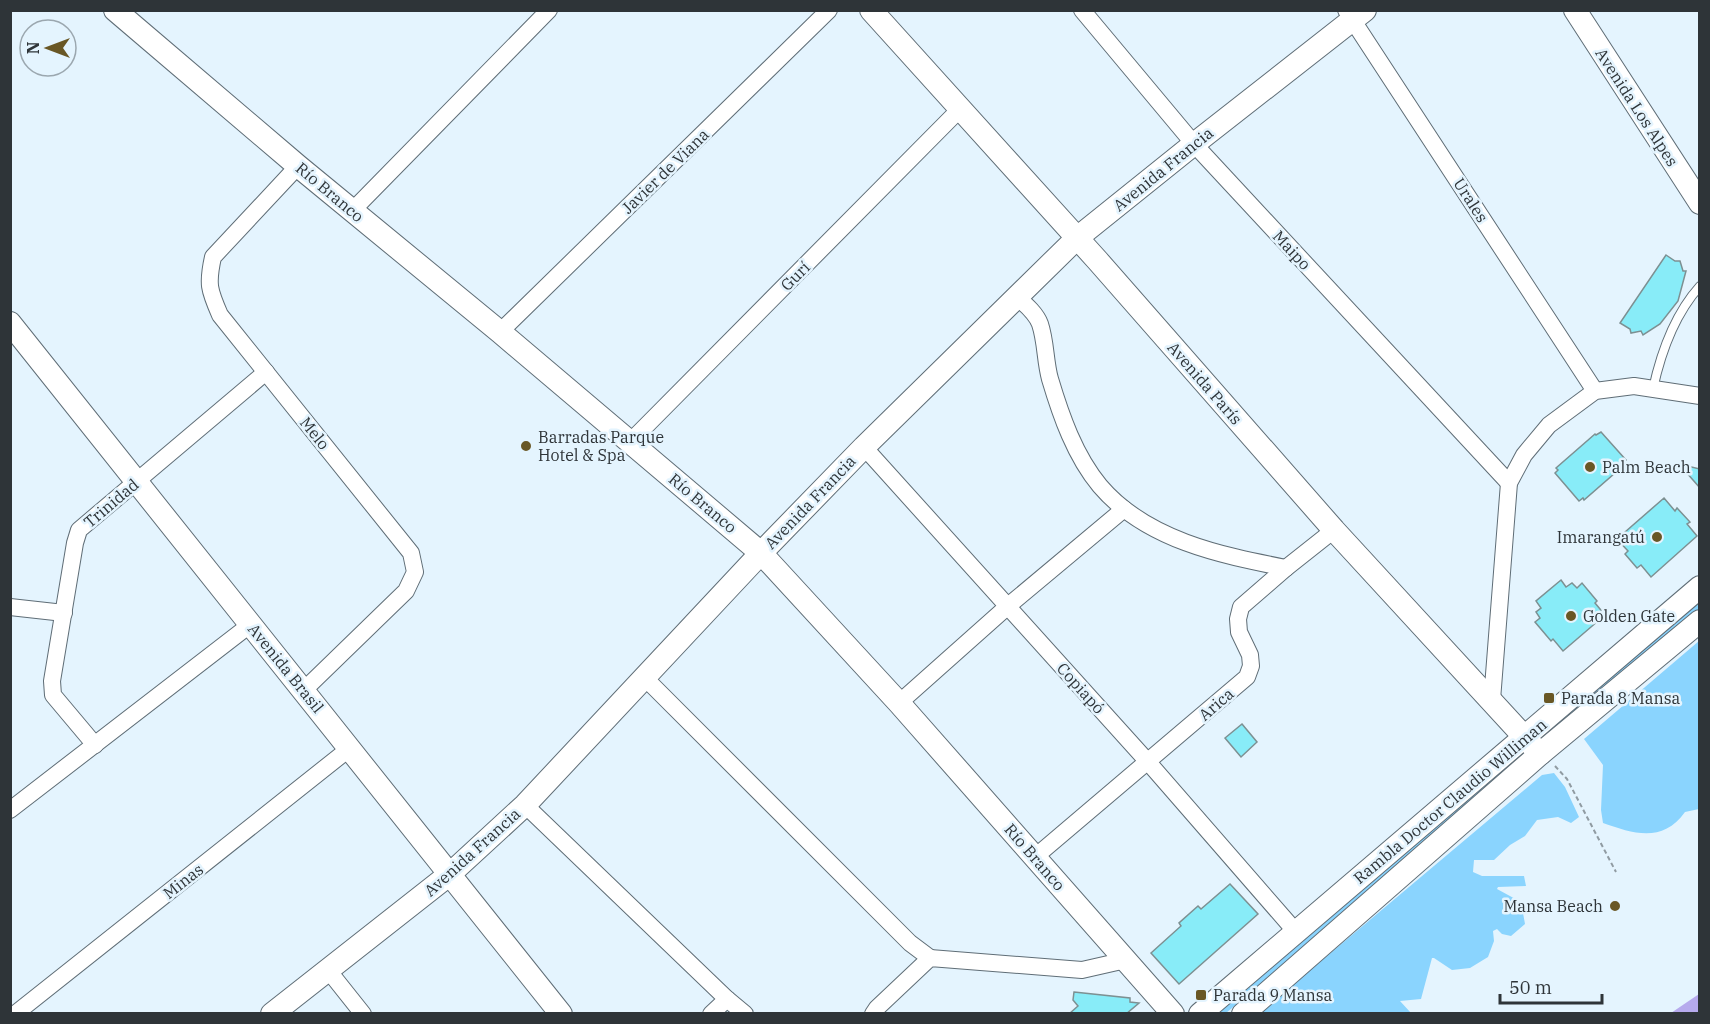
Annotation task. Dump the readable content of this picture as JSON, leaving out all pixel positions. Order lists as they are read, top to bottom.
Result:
{
  "streets": {
    "street": [
      "Avenida Los Alpes",
      "Avenida Francia",
      "Javier de Viana",
      "Río Branco",
      "Urales",
      "Maipo",
      "Gurí",
      "Avenida París",
      "Melo",
      "Trinidad",
      "Avenida Brasil",
      "Copiapó",
      "Arica",
      "Rambla Doctor Claudio Williman",
      "Minas"
    ]
  },
  "crossings": [
    ["Avenida Francia", "Río Branco"],
    ["Avenida Francia", "Urales"],
    ["Avenida Francia", "Maipo"],
    ["Avenida Francia", "Avenida París"],
    ["Avenida Francia", "Avenida Brasil"],
    ["Avenida Francia", "Copiapó"],
    ["Javier de Viana", "Río Branco"],
    ["Río Branco", "Gurí"],
    ["Río Branco", "Melo"],
    ["Río Branco", "Arica"],
    ["Gurí", "Avenida París"],
    ["Avenida París", "Arica"],
    ["Avenida París", "Rambla Doctor Claudio Williman"],
    ["Melo", "Trinidad"],
    ["Melo", "Avenida Brasil"],
    ["Trinidad", "Avenida Brasil"],
    ["Avenida Brasil", "Minas"],
    ["Copiapó", "Arica"],
    ["Copiapó", "Rambla Doctor Claudio Williman"]
  ],
  "places": {
    "other": [
      "Barradas Parque Hotel & Spa",
      "Palm Beach",
      "Imarangatú",
      "Golden Gate",
      "Mansa Beach"
    ],
    "transit": ["Parada 8 Mansa", "Parada 9 Mansa"]
  },
  "scale_bar": "50 m",
  "north": "left"
}
